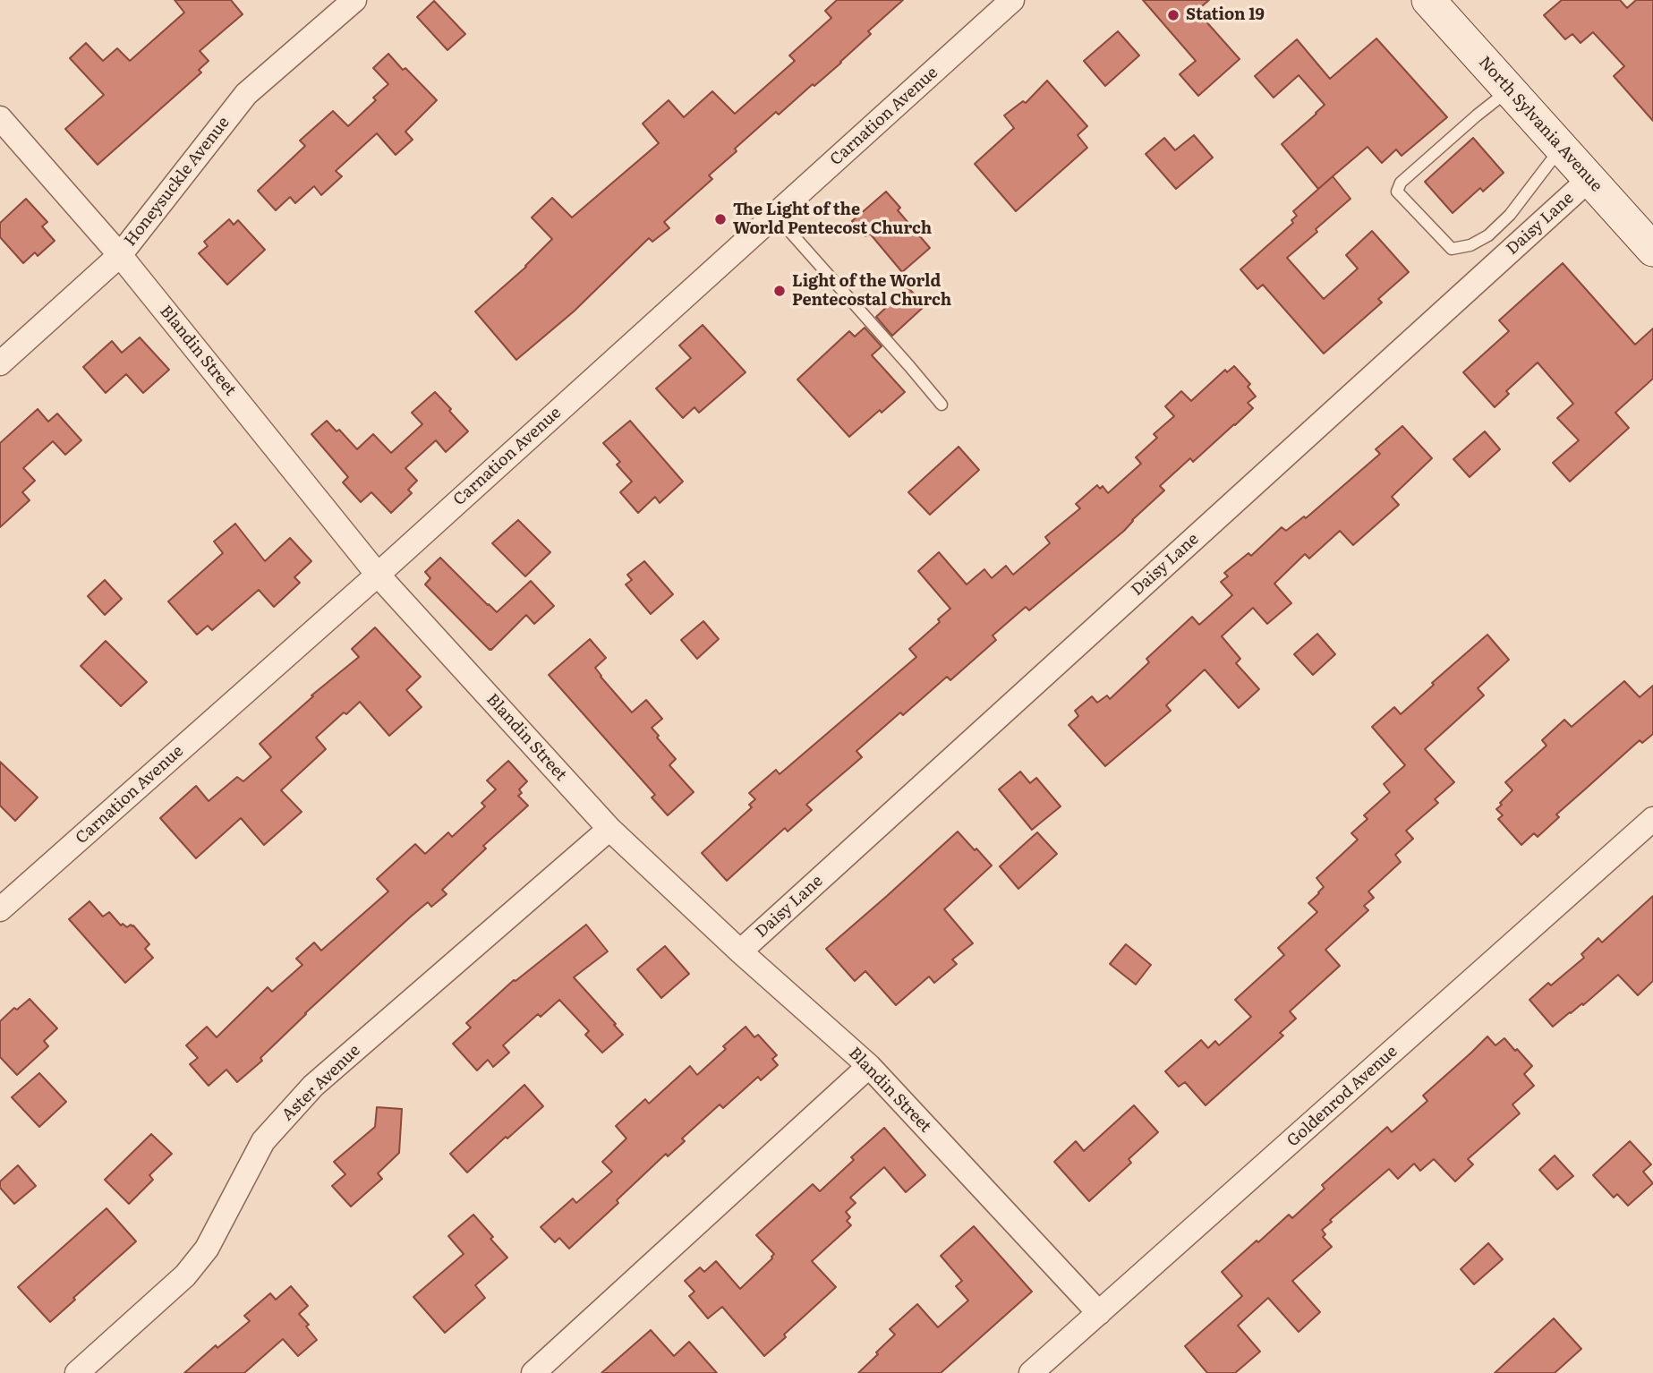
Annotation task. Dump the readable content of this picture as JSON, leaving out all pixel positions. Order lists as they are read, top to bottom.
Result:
{
  "streets": {
    "main road": ["North Sylvania Avenue"],
    "street": [
      "Carnation Avenue",
      "Honeysuckle Avenue",
      "Daisy Lane",
      "Blandin Street",
      "Aster Avenue",
      "Goldenrod Avenue"
    ]
  },
  "crossings": [
    ["Carnation Avenue", "Blandin Street"],
    ["North Sylvania Avenue", "Daisy Lane"],
    ["Honeysuckle Avenue", "Blandin Street"],
    ["Daisy Lane", "Blandin Street"],
    ["Blandin Street", "Aster Avenue"],
    ["Blandin Street", "Goldenrod Avenue"]
  ],
  "places": ["Station 19", "The Light of the World Pentecost Church", "Light of the World Pentecostal Church"]
}
